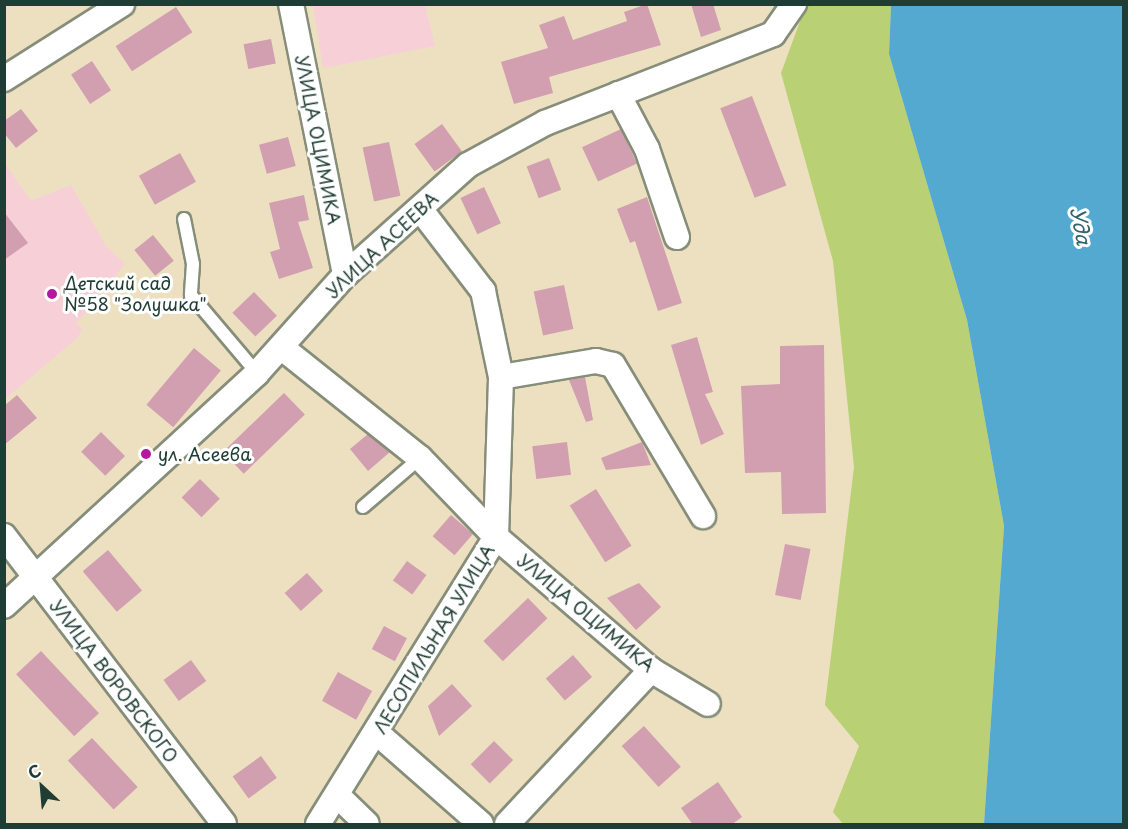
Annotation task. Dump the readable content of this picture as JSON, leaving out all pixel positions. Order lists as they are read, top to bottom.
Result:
{
  "streets": {
    "street": [
      "УЛИЦА ОЦИМИКА",
      "УЛИЦА АСЕЕВА",
      "ЛЕСОПИЛЬНАЯ УЛИЦА",
      "УЛИЦА ВОРОВСКОГО"
    ]
  },
  "crossings": [
    ["УЛИЦА ОЦИМИКА", "УЛИЦА АСЕЕВА"],
    ["УЛИЦА ОЦИМИКА", "ЛЕСОПИЛЬНАЯ УЛИЦА"],
    ["УЛИЦА АСЕЕВА", "ЛЕСОПИЛЬНАЯ УЛИЦА"],
    ["УЛИЦА АСЕЕВА", "УЛИЦА ВОРОВСКОГО"]
  ],
  "water": ["Уда"],
  "places": ["Детский сад №58 \"Золушка\"", "ул. Асеева"],
  "north": "top left"
}
